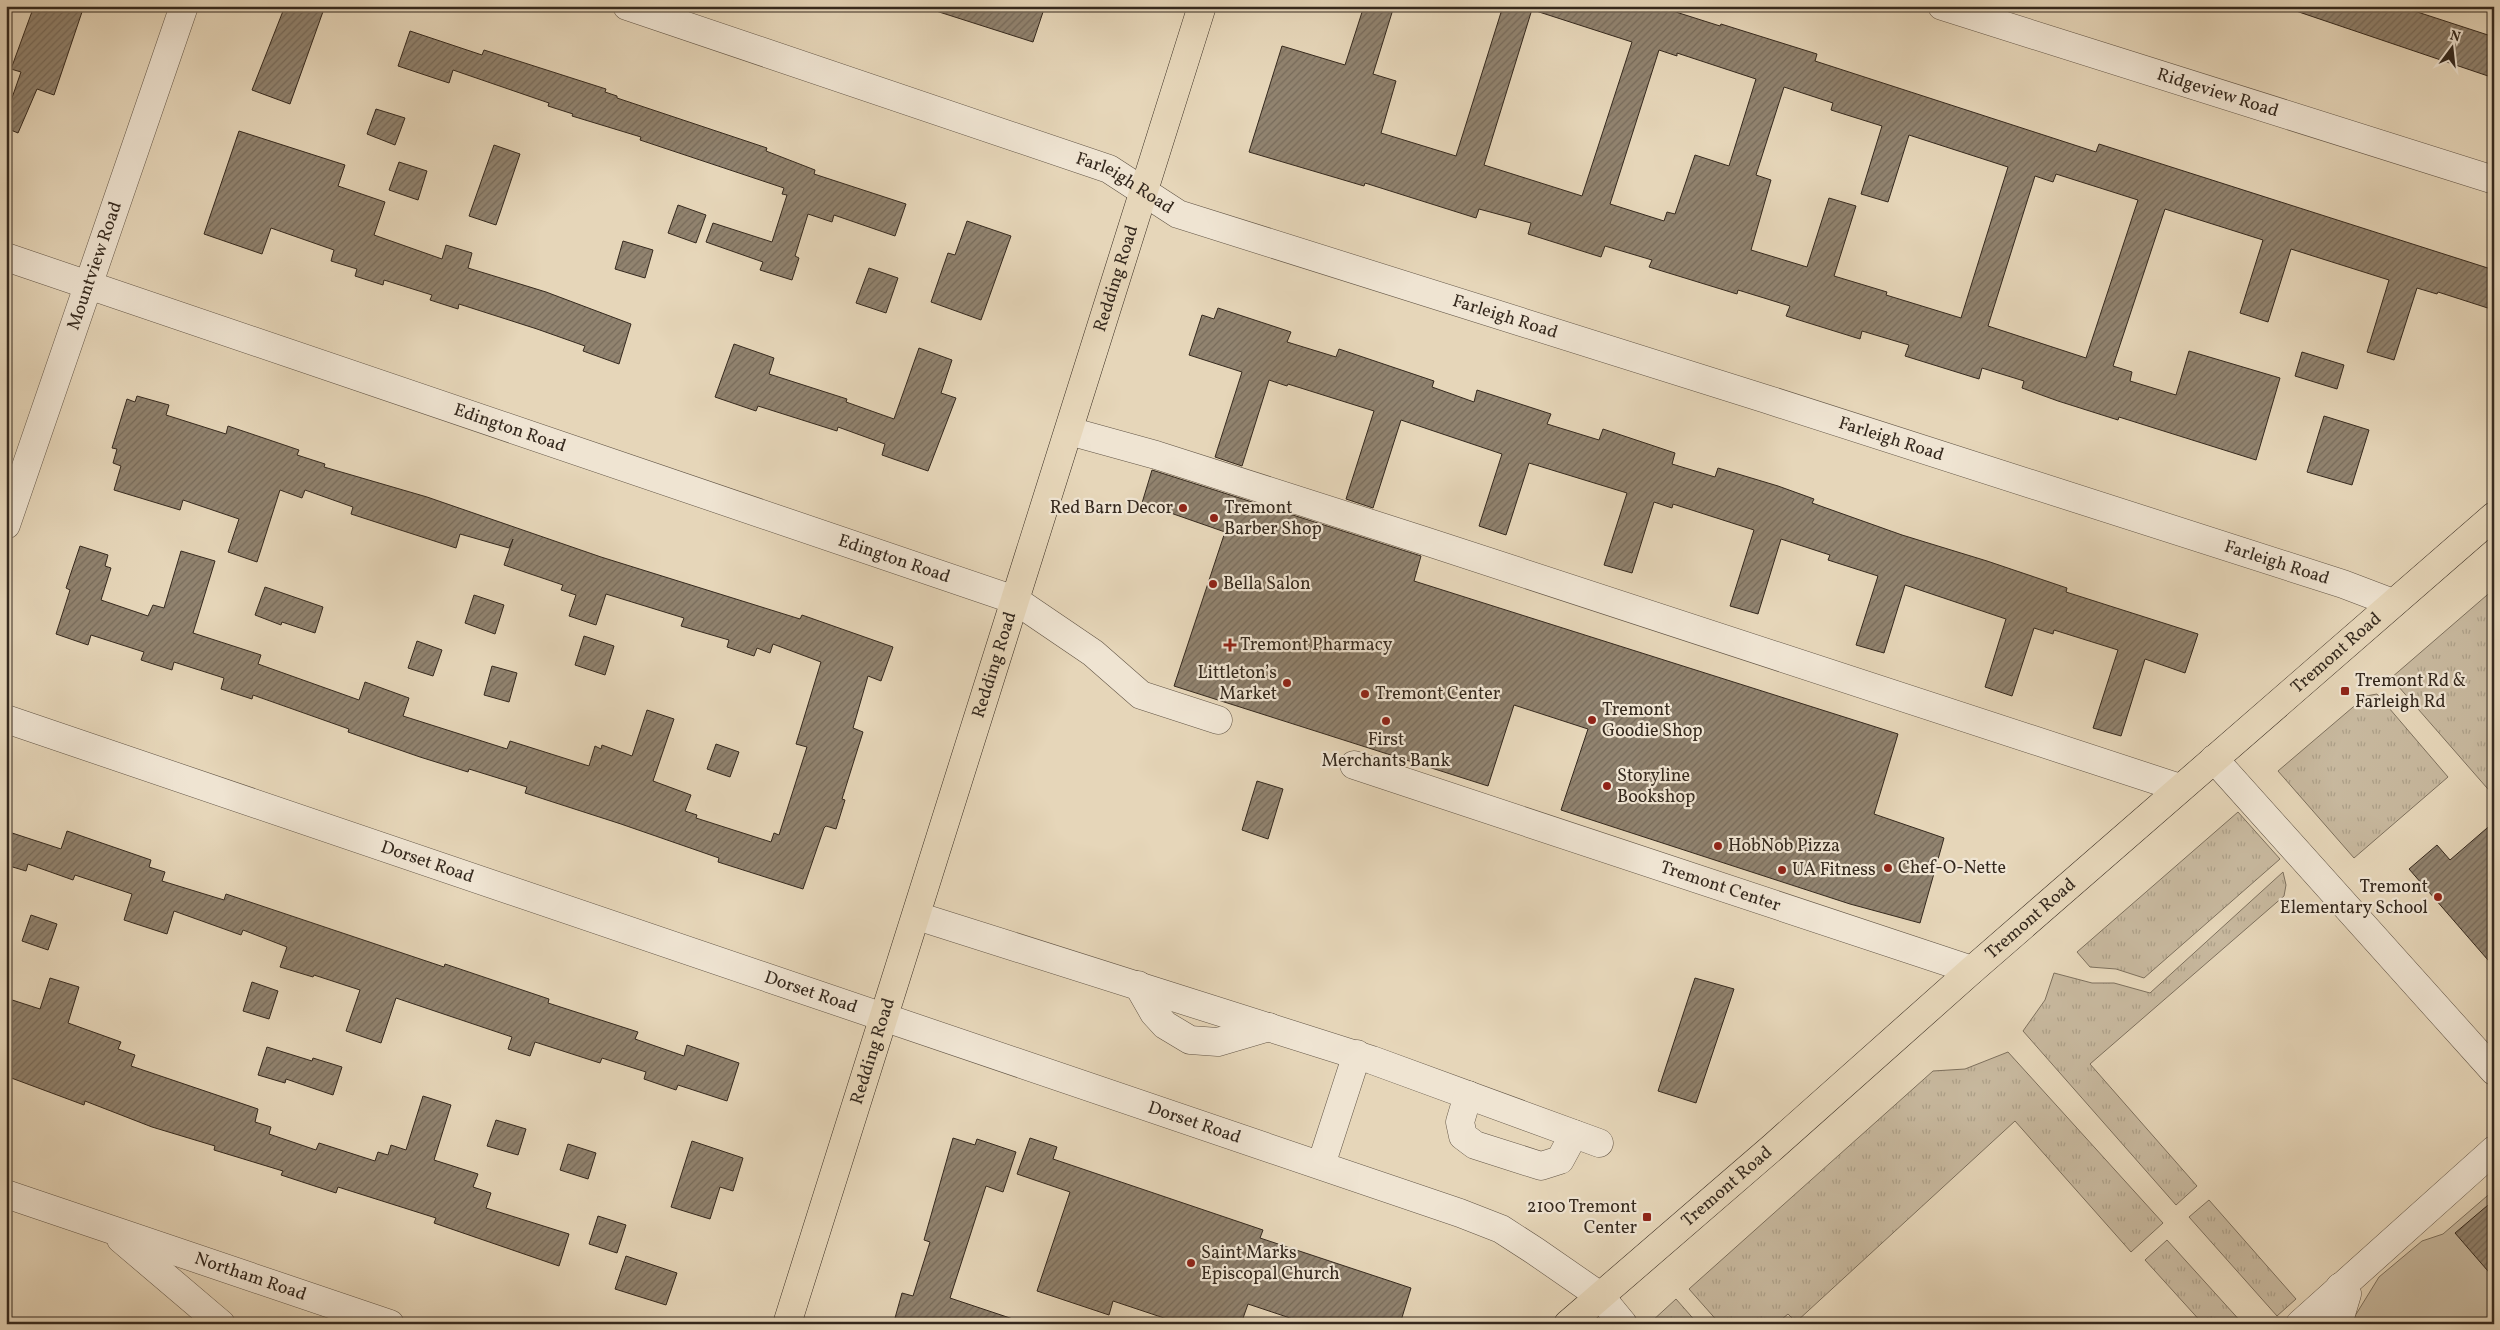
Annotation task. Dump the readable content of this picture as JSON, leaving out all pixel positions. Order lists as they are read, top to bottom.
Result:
{
  "streets": {
    "main road": ["Redding Road", "Tremont Road"],
    "street": [
      "Ridgeview Road",
      "Farleigh Road",
      "Mountview Road",
      "Edington Road",
      "Dorset Road",
      "Tremont Center",
      "Northam Road"
    ]
  },
  "crossings": [
    ["Farleigh Road", "Redding Road"],
    ["Farleigh Road", "Tremont Road"],
    ["Mountview Road", "Edington Road"],
    ["Redding Road", "Edington Road"],
    ["Redding Road", "Dorset Road"],
    ["Tremont Road", "Dorset Road"],
    ["Tremont Road", "Tremont Center"]
  ],
  "places": {
    "other": [
      "Red Barn Decor",
      "Tremont Barber Shop",
      "Bella Salon",
      "Littleton’s Market",
      "Tremont Center",
      "Tremont Goodie Shop",
      "First Merchants Bank",
      "Storyline Bookshop",
      "HobNob Pizza",
      "Chef-O-Nette",
      "UA Fitness",
      "Tremont Elementary School",
      "Saint Marks Episcopal Church"
    ],
    "health": ["Tremont Pharmacy"],
    "transit": ["Tremont Rd & Farleigh Rd", "2100 Tremont Center"]
  },
  "north": "top"
}
